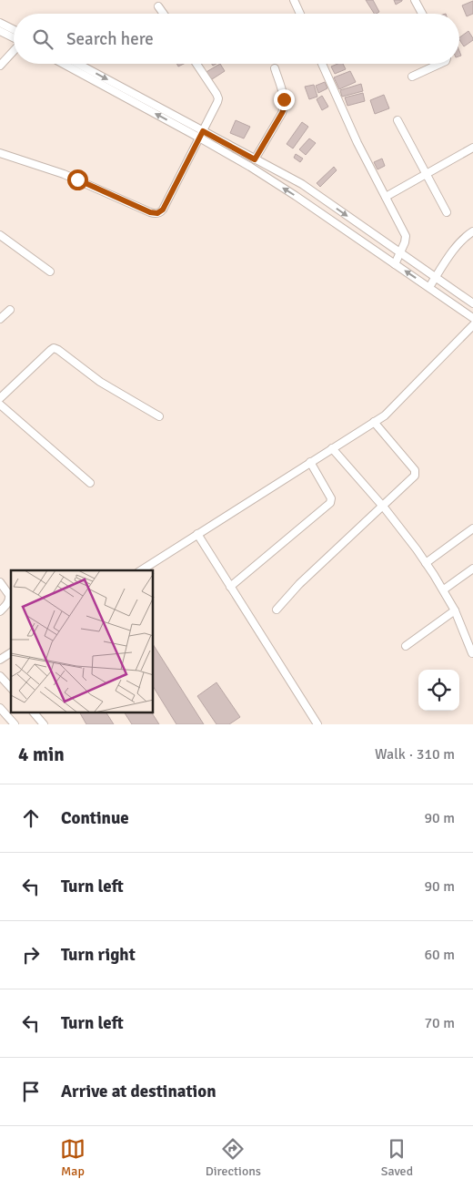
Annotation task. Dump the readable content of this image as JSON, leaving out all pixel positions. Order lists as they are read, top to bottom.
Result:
{
  "page": {
    "search": "Search here",
    "heading": ["4 min", "Walk · 310 m"],
    "list": [
      ["Continue", "90 m"],
      ["Turn left", "90 m"],
      ["Turn right", "60 m"],
      ["Turn left", "70 m"],
      "Arrive at destination"
    ],
    "nav": ["Map", "Directions", "Saved"]
  }
}
